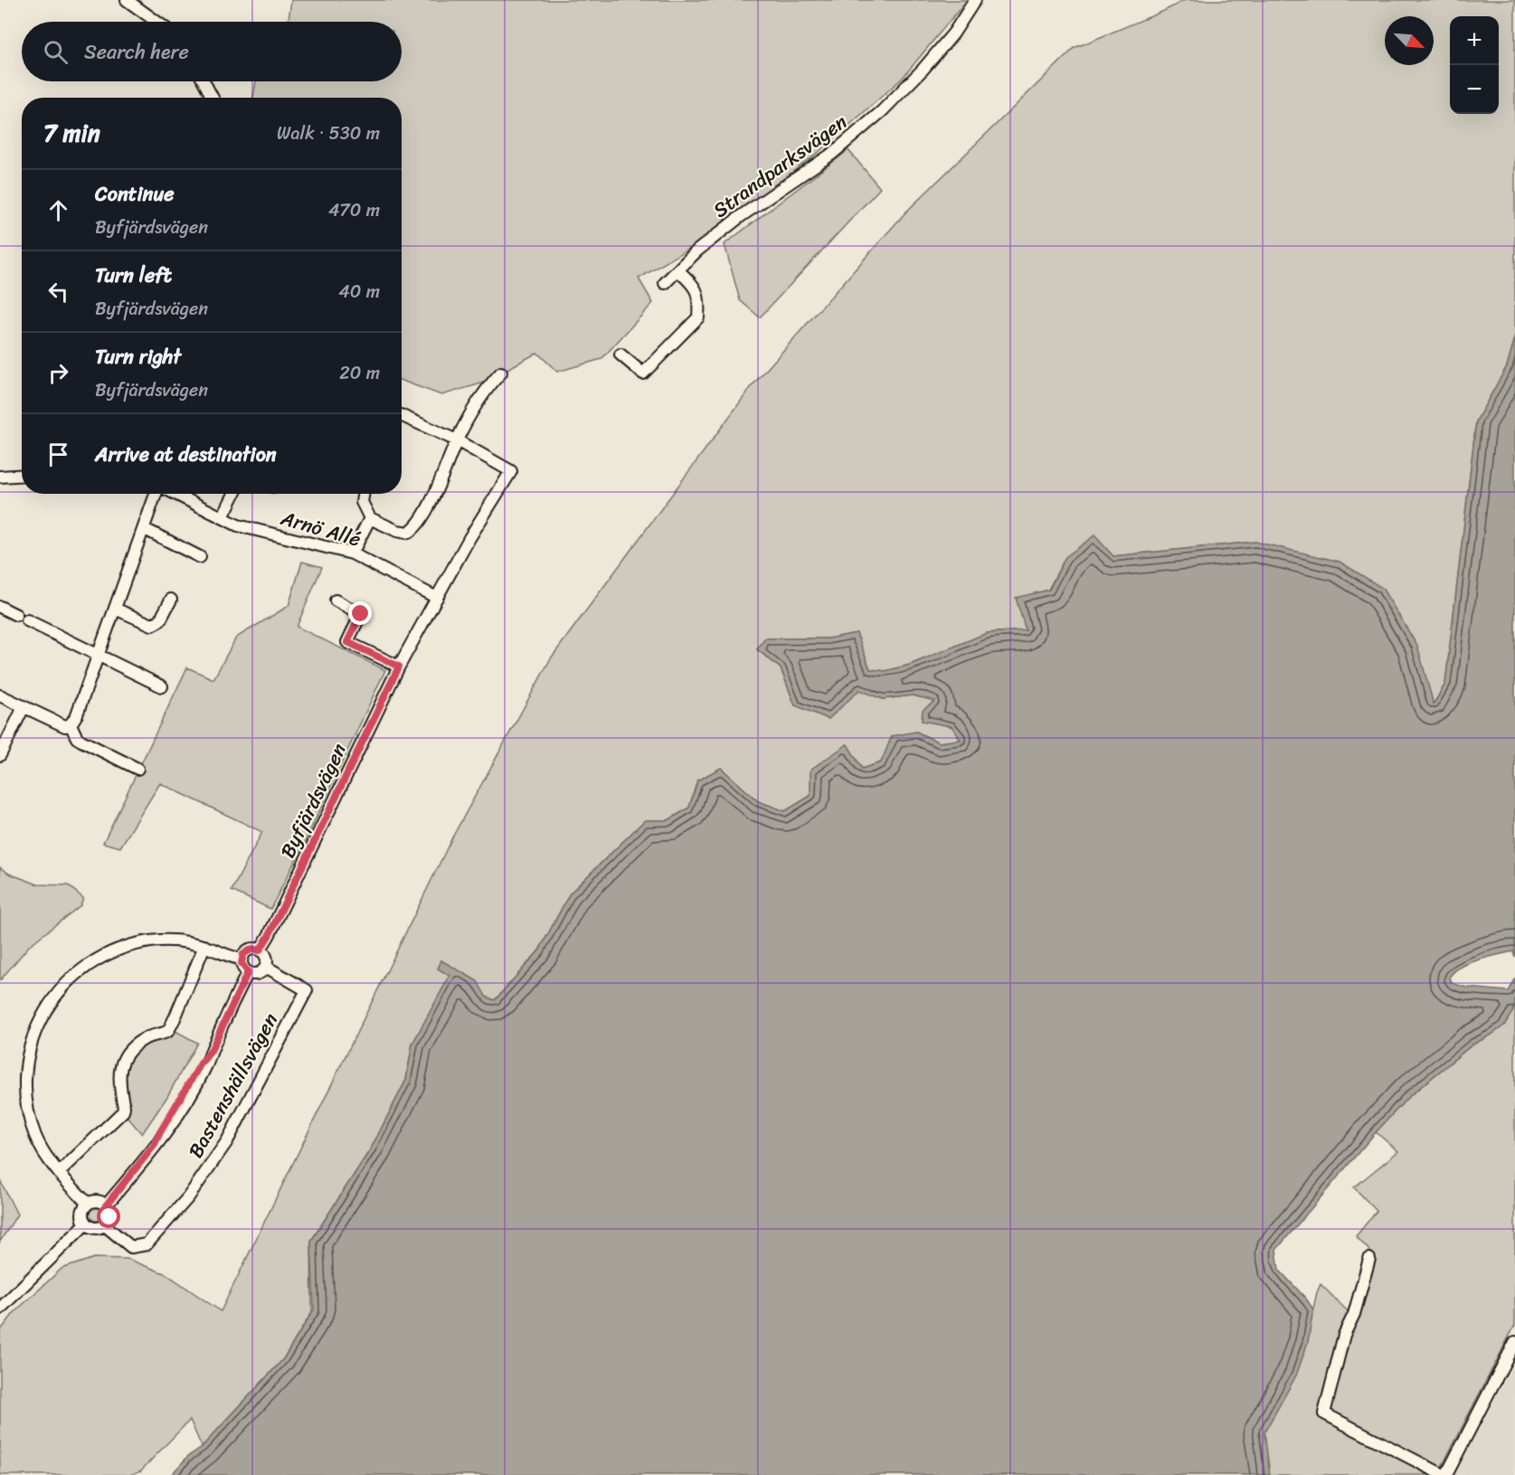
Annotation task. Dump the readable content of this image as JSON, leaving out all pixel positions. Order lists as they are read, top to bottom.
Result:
{
  "streets": {
    "street": [
      "Strandparksvägen",
      "Arnö Allé",
      "Byfjärdsvägen",
      "Bastenshällsvägen"
    ]
  },
  "crossings": [
    ["Arnö Allé", "Byfjärdsvägen"],
    ["Byfjärdsvägen", "Bastenshällsvägen"]
  ],
  "north": "bottom right",
  "page": {
    "map_buttons": ["+", "−"],
    "search": "Search here",
    "heading": ["7 min", "Walk · 530 m"],
    "list": [
      ["Continue", "Byfjärdsvägen", "470 m"],
      ["Turn left", "Byfjärdsvägen", "40 m"],
      ["Turn right", "Byfjärdsvägen", "20 m"],
      "Arrive at destination"
    ]
  }
}
